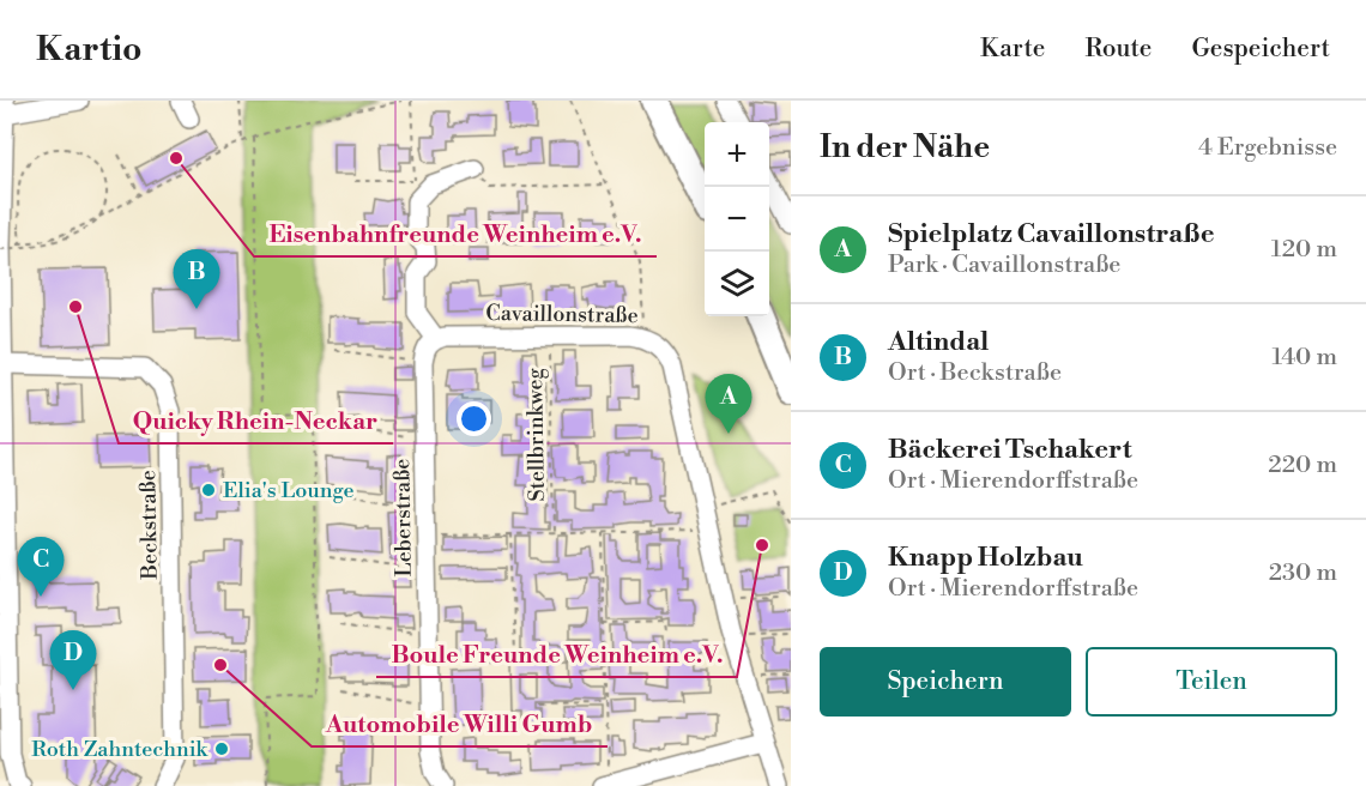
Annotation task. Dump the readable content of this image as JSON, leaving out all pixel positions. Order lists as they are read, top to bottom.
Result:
{
  "streets": {
    "street": ["Cavaillonstraße", "Leberstraße", "Beckstraße"],
    "path": ["Stellbrinkweg"]
  },
  "crossings": [
    ["Cavaillonstraße", "Stellbrinkweg"]
  ],
  "places": [
    "Eisenbahnfreunde Weinheim e.V.",
    "Quicky Rhein-Neckar",
    "Elia's Lounge",
    "Boule Freunde Weinheim e.V.",
    "Automobile Willi Gumb",
    "Roth Zahntechnik"
  ],
  "page": {
    "header": "Kartio",
    "nav": ["Karte", "Route", "Gespeichert"],
    "heading": ["In der Nähe", "4 Ergebnisse"],
    "map_buttons": ["+", "−"],
    "list": [
      {
        "mark": "A",
        "name": "Spielplatz Cavaillonstraße",
        "note": "Park · Cavaillonstraße",
        "value": "120 m"
      },
      {
        "mark": "B",
        "name": "Altindal",
        "note": "Ort · Beckstraße",
        "value": "140 m"
      },
      {
        "mark": "C",
        "name": "Bäckerei Tschakert",
        "note": "Ort · Mierendorffstraße",
        "value": "220 m"
      },
      {
        "mark": "D",
        "name": "Knapp Holzbau",
        "note": "Ort · Mierendorffstraße",
        "value": "230 m"
      }
    ],
    "pins": [
      "B",
      "A",
      "C",
      "D"
    ],
    "buttons": ["Speichern", "Teilen"]
  }
}
